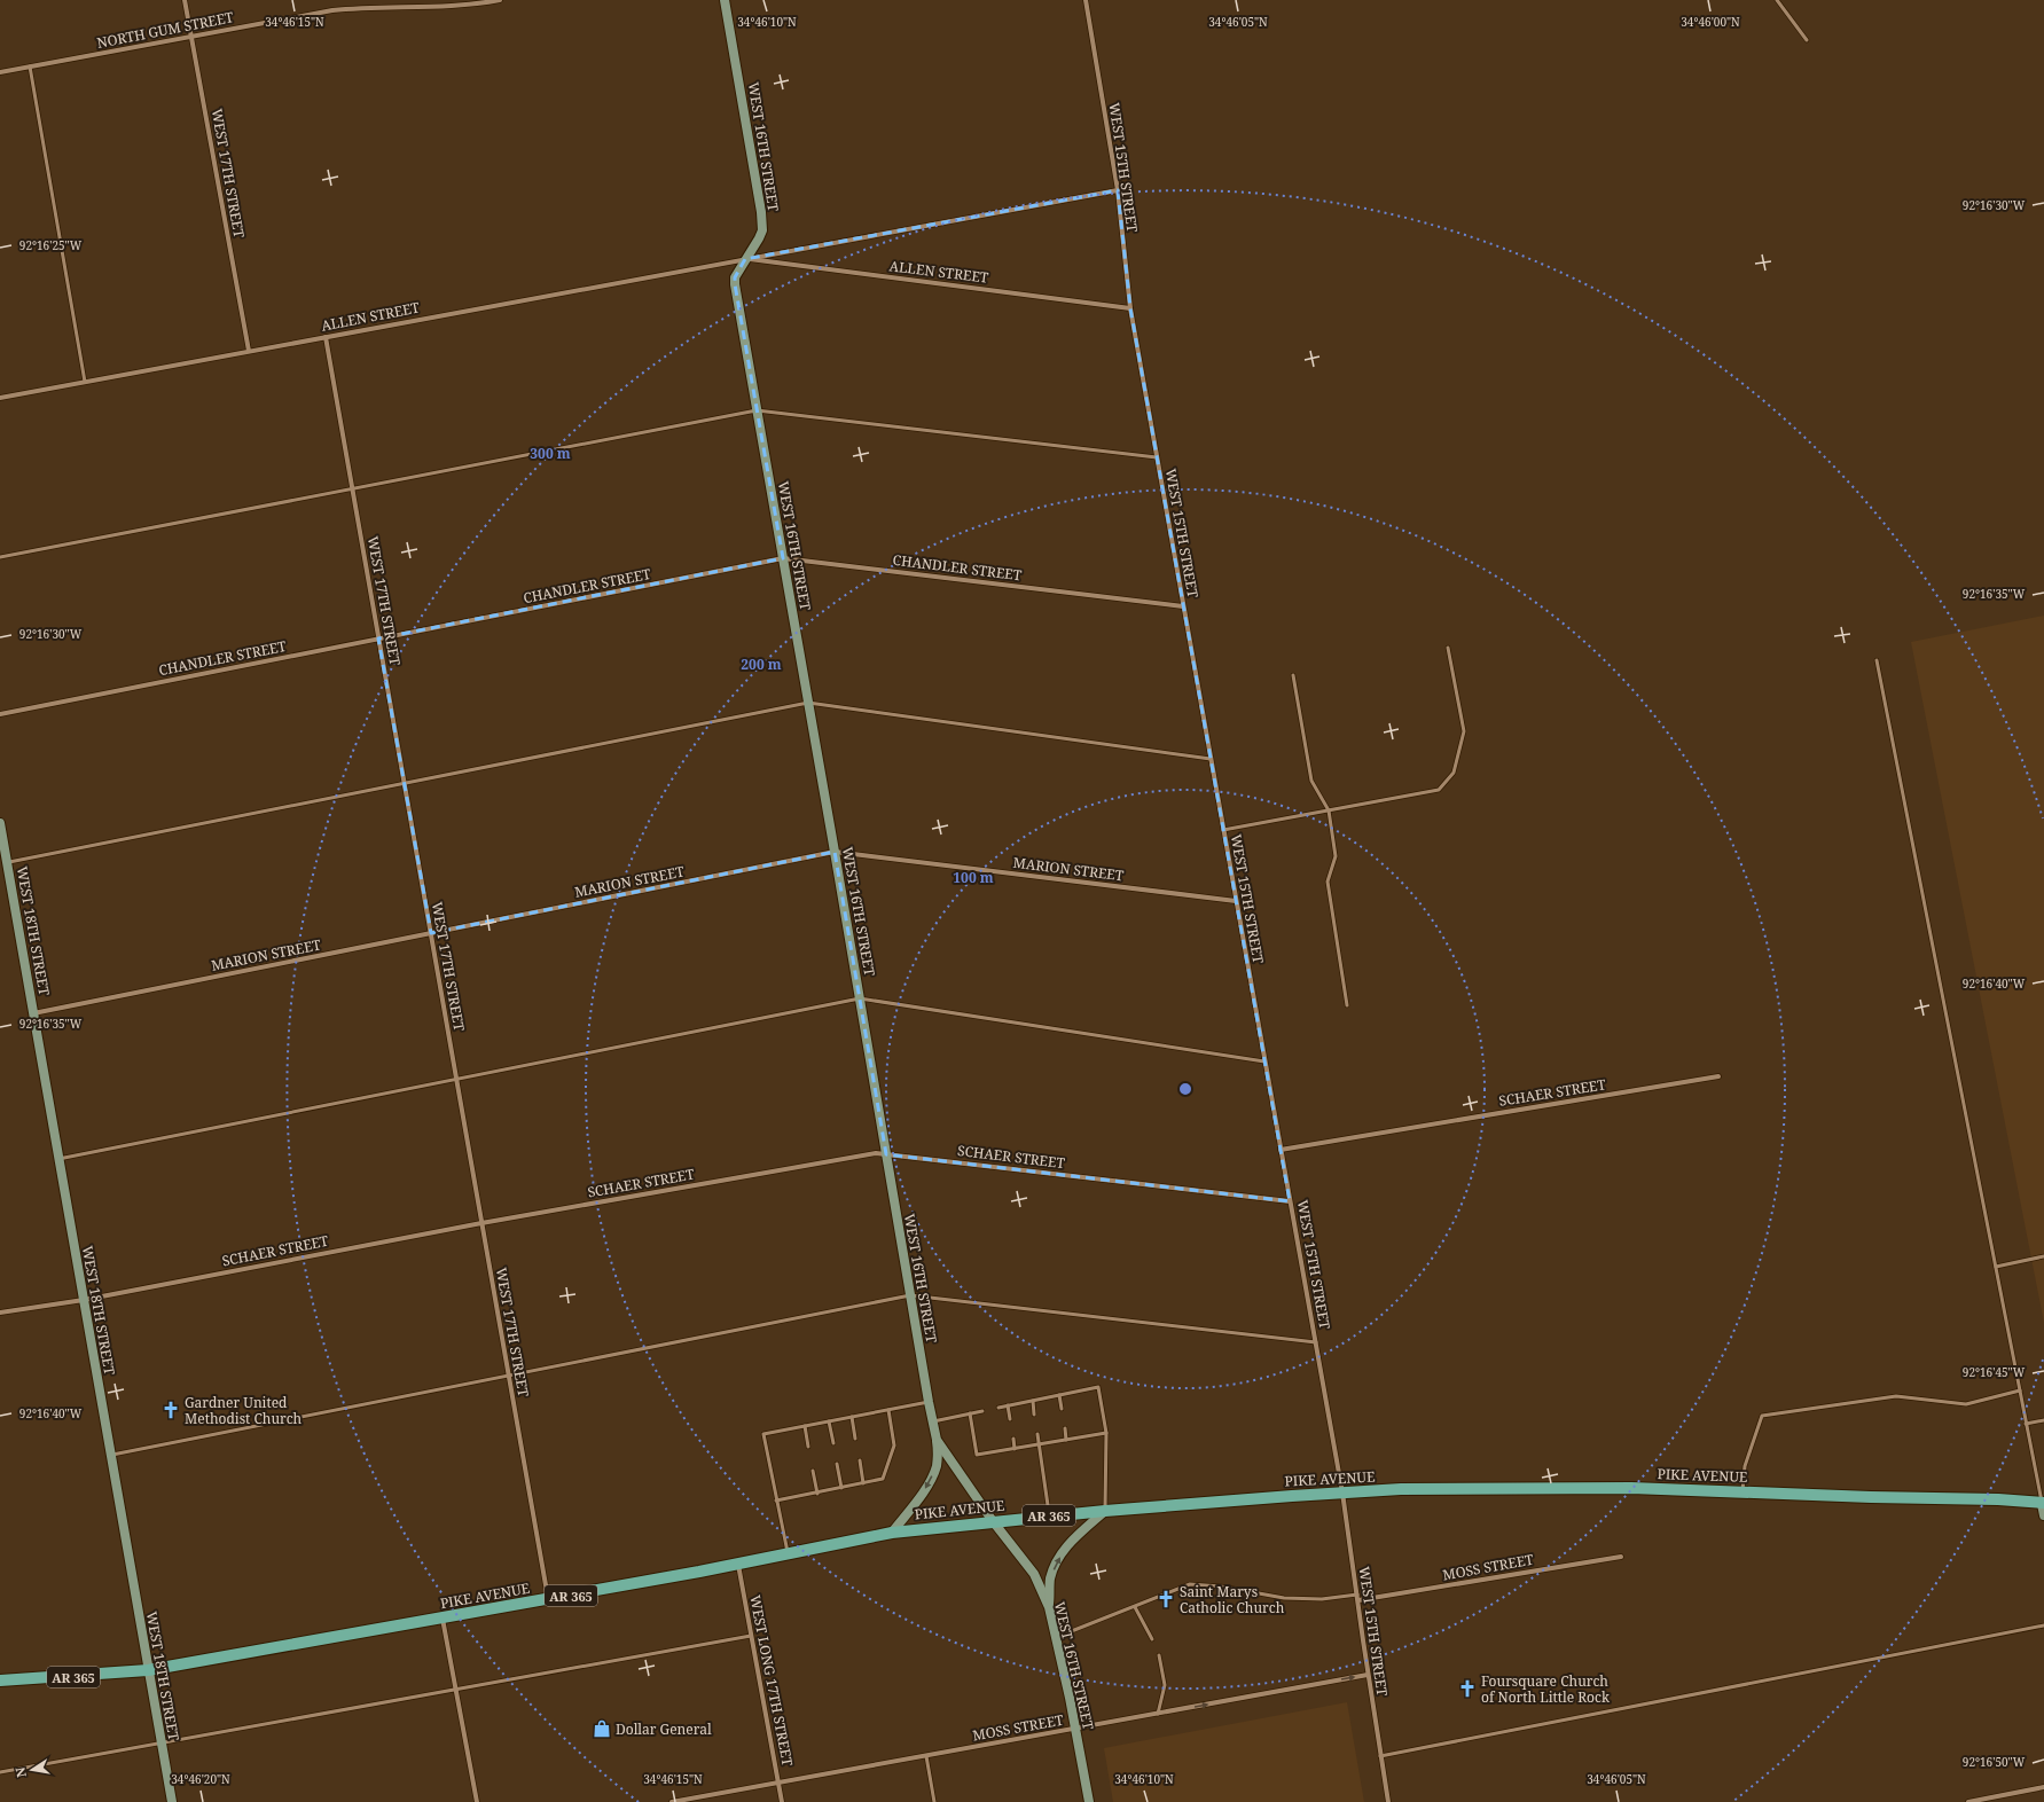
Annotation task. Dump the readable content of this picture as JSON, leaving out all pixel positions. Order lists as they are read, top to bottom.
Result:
{
  "streets": {
    "main road": ["PIKE AVENUE", "AR 365"],
    "street": [
      "NORTH GUM STREET",
      "WEST 16TH STREET",
      "WEST 15TH STREET",
      "WEST 17TH STREET",
      "ALLEN STREET",
      "CHANDLER STREET",
      "MARION STREET",
      "WEST 18TH STREET",
      "SCHAER STREET",
      "MOSS STREET",
      "WEST LONG 17TH STREET"
    ]
  },
  "crossings": [
    ["NORTH GUM STREET", "WEST 17TH STREET"],
    ["WEST 16TH STREET", "ALLEN STREET"],
    ["WEST 16TH STREET", "CHANDLER STREET"],
    ["WEST 16TH STREET", "MARION STREET"],
    ["WEST 16TH STREET", "SCHAER STREET"],
    ["WEST 16TH STREET", "PIKE AVENUE"],
    ["WEST 16TH STREET", "MOSS STREET"],
    ["WEST 15TH STREET", "ALLEN STREET"],
    ["WEST 15TH STREET", "CHANDLER STREET"],
    ["WEST 15TH STREET", "MARION STREET"],
    ["WEST 15TH STREET", "SCHAER STREET"],
    ["WEST 15TH STREET", "PIKE AVENUE"],
    ["WEST 15TH STREET", "MOSS STREET"],
    ["WEST 17TH STREET", "ALLEN STREET"],
    ["WEST 17TH STREET", "CHANDLER STREET"],
    ["WEST 17TH STREET", "MARION STREET"],
    ["WEST 17TH STREET", "SCHAER STREET"],
    ["WEST 17TH STREET", "PIKE AVENUE"],
    ["MARION STREET", "WEST 18TH STREET"],
    ["WEST 18TH STREET", "SCHAER STREET"],
    ["WEST 18TH STREET", "PIKE AVENUE"],
    ["PIKE AVENUE", "WEST LONG 17TH STREET"],
    ["MOSS STREET", "WEST LONG 17TH STREET"]
  ],
  "places": {
    "church": ["Gardner United Methodist Church", "Saint Marys Catholic Church", "Foursquare Church of North Little Rock"],
    "shop": ["Dollar General"]
  },
  "north": "left",
  "coordinates": [
    "34°46'15\"N",
    "34°46'10\"N",
    "34°46'05\"N",
    "34°46'00\"N",
    "92°16'30\"W",
    "92°16'25\"W",
    "92°16'35\"W",
    "92°16'40\"W",
    "92°16'45\"W",
    "92°16'50\"W",
    "34°46'20\"N"
  ],
  "rings": ["300 m", "200 m", "100 m"]
}
